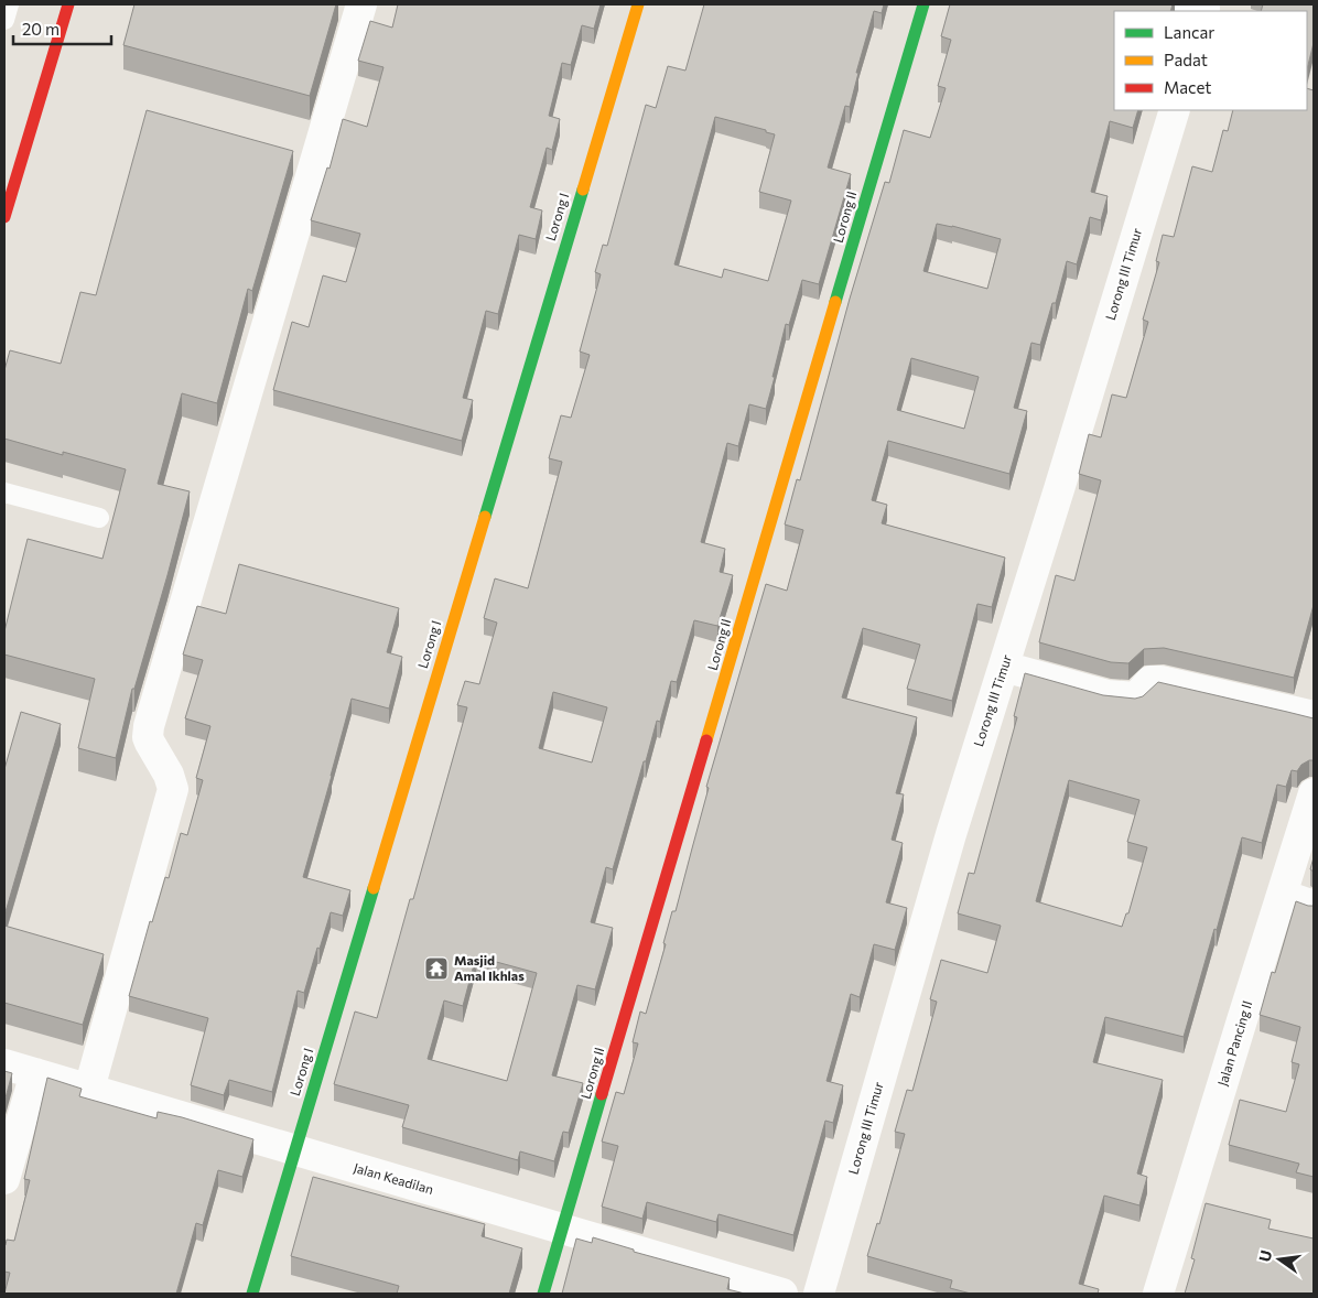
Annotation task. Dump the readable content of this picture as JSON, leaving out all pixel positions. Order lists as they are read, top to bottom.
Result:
{
  "streets": {
    "main road": ["Lorong I", "Lorong II"],
    "street": ["Lorong III Timur", "Jalan Pancing II", "Jalan Keadilan"]
  },
  "crossings": [
    ["Lorong I", "Jalan Keadilan"],
    ["Lorong II", "Jalan Keadilan"]
  ],
  "places": {
    "temple": ["Masjid Amal Ikhlas"]
  },
  "legend": ["Lancar", "Padat", "Macet"],
  "scale_bar": "20 m",
  "north": "left"
}
